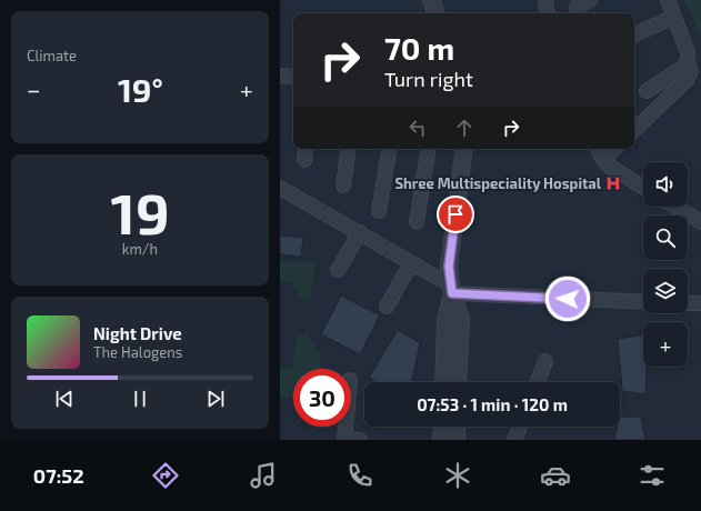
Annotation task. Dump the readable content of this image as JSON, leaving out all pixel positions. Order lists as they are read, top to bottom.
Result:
{
  "places": {
    "hospital": ["Shree Multispeciality Hospital"]
  },
  "page": {
    "tile": [
      "Climate",
      ["19", "km/h"]
    ],
    "turn": ["70 m", "Turn right"],
    "heat": ["−", "19°", "+"],
    "map_buttons": "+",
    "song": ["Night Drive", "The Halogens"],
    "limit": "30",
    "trip": "07:53 · 1 min · 120 m",
    "tabs": "07:52"
  }
}
